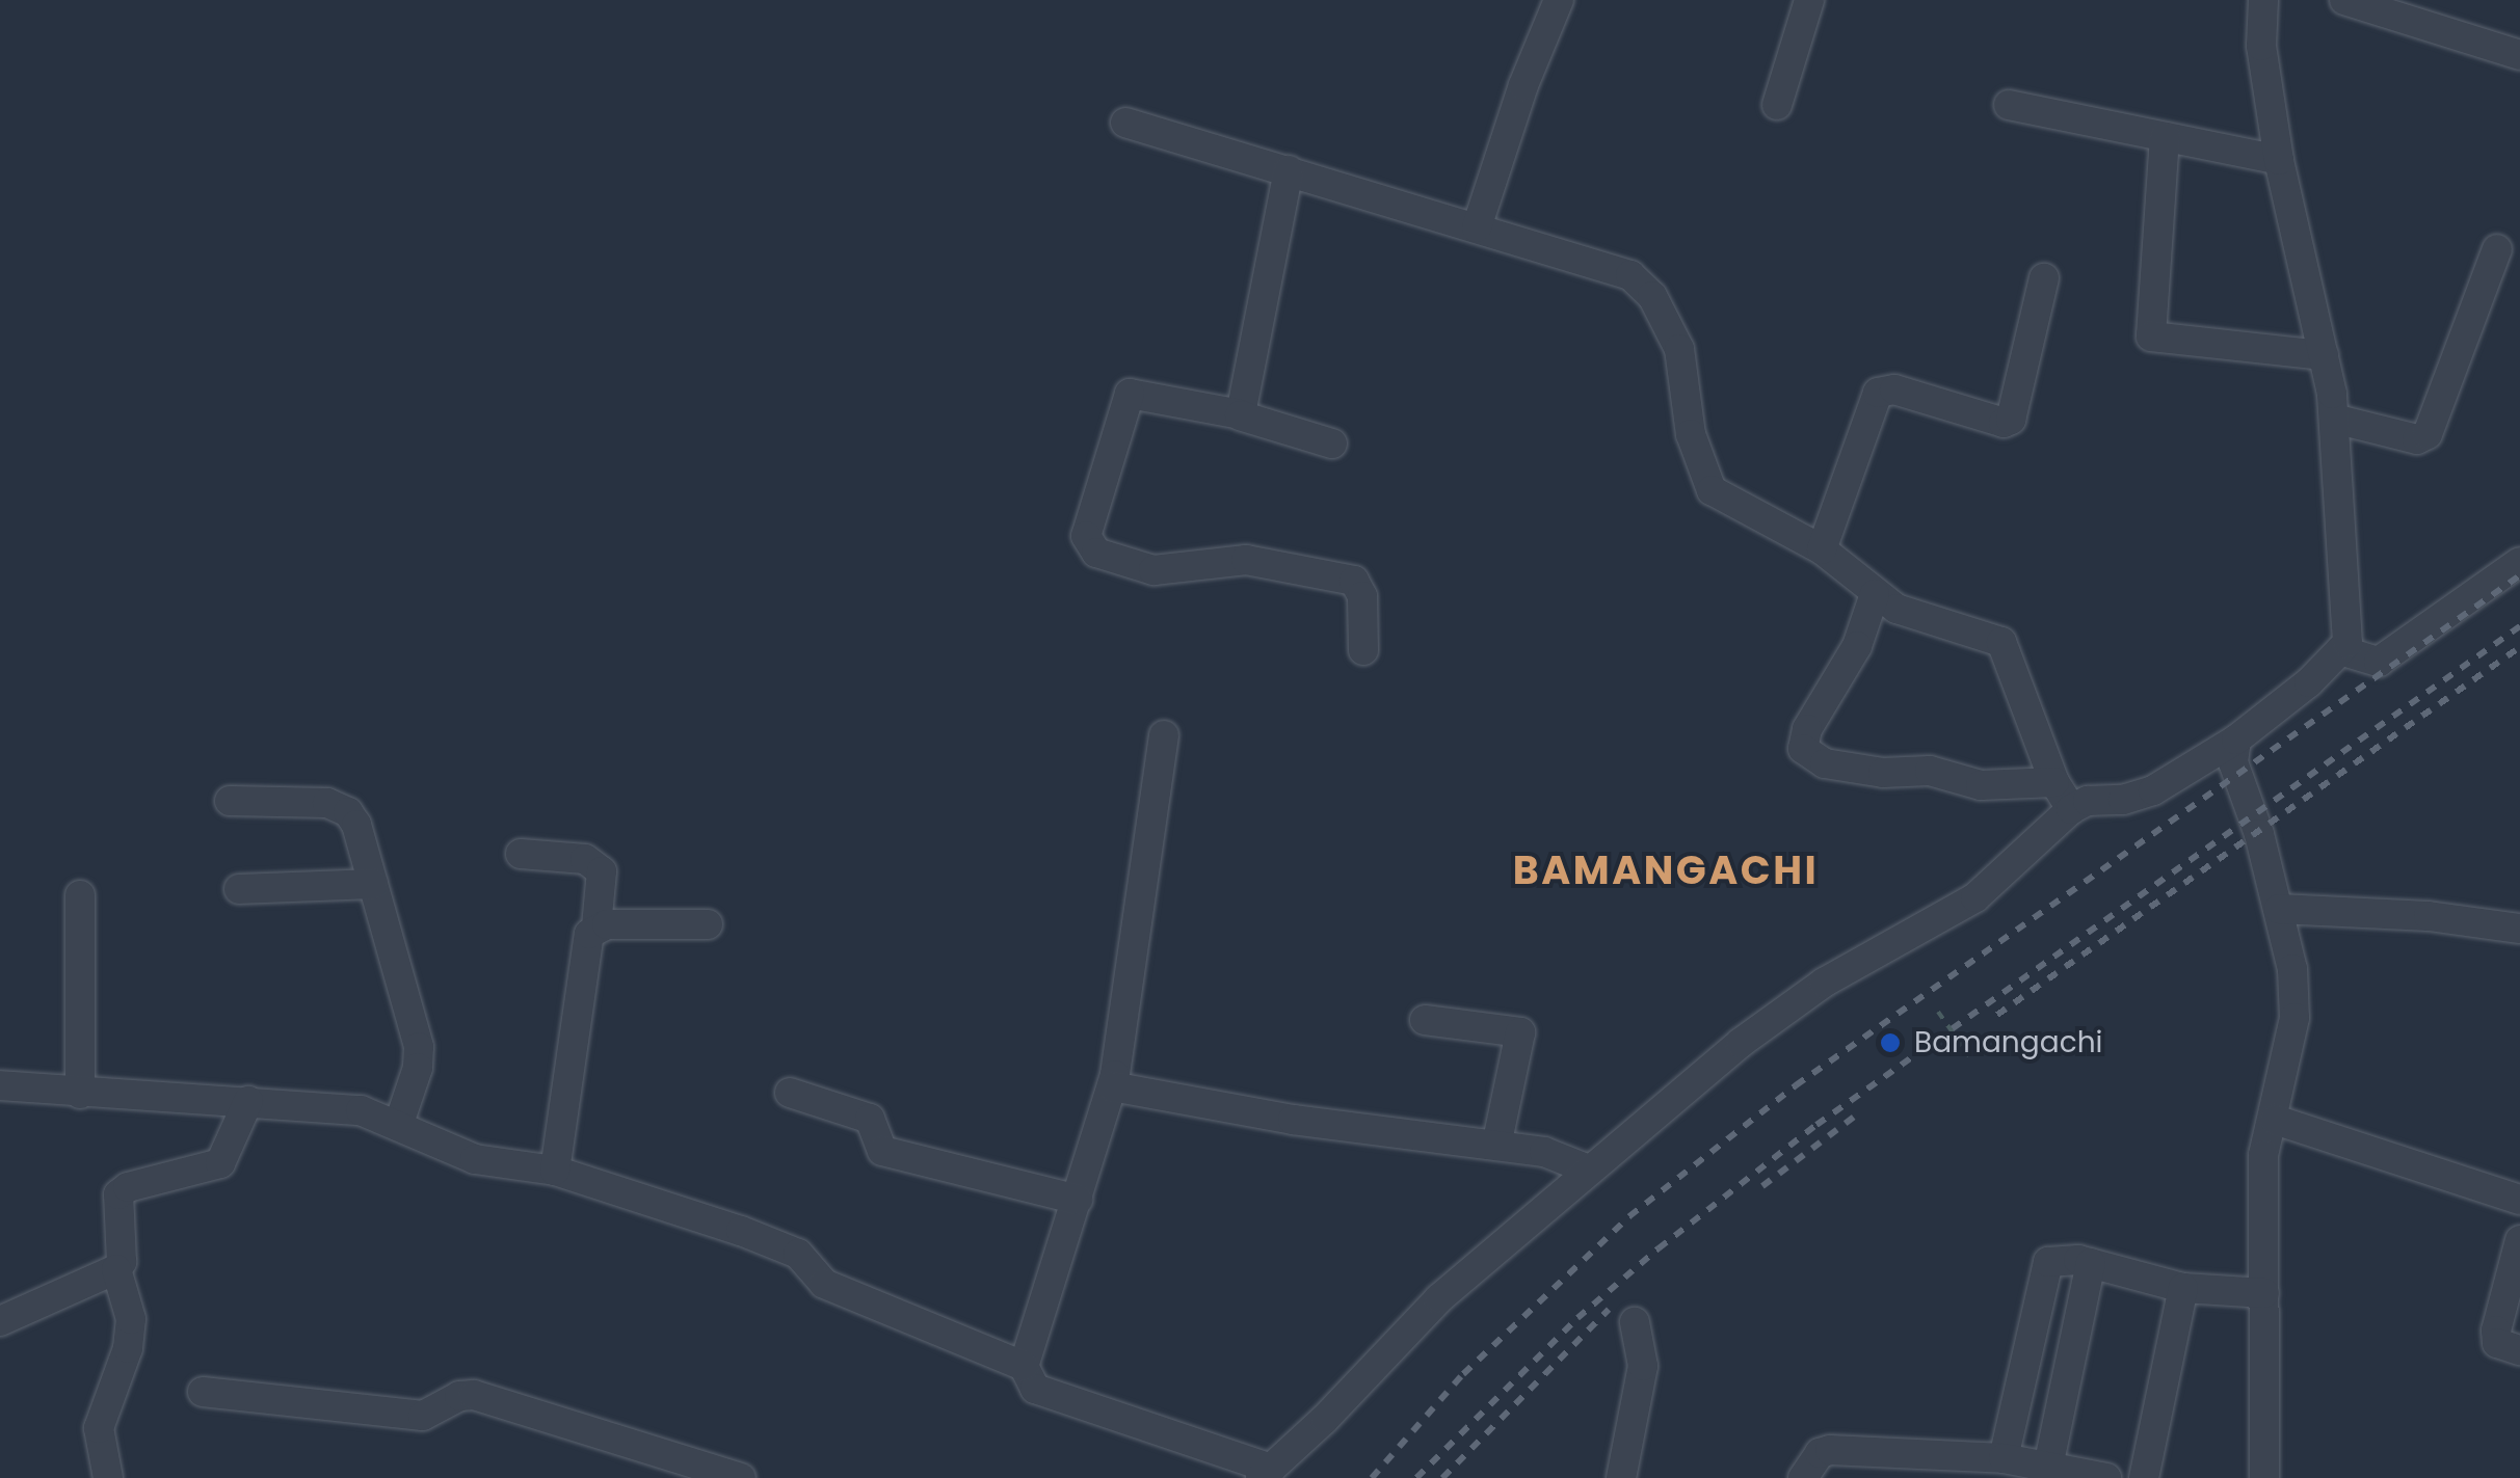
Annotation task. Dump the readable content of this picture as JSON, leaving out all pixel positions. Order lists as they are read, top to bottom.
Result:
{
  "districts": ["BAMANGACHI"],
  "places": ["Bamangachi"]
}
